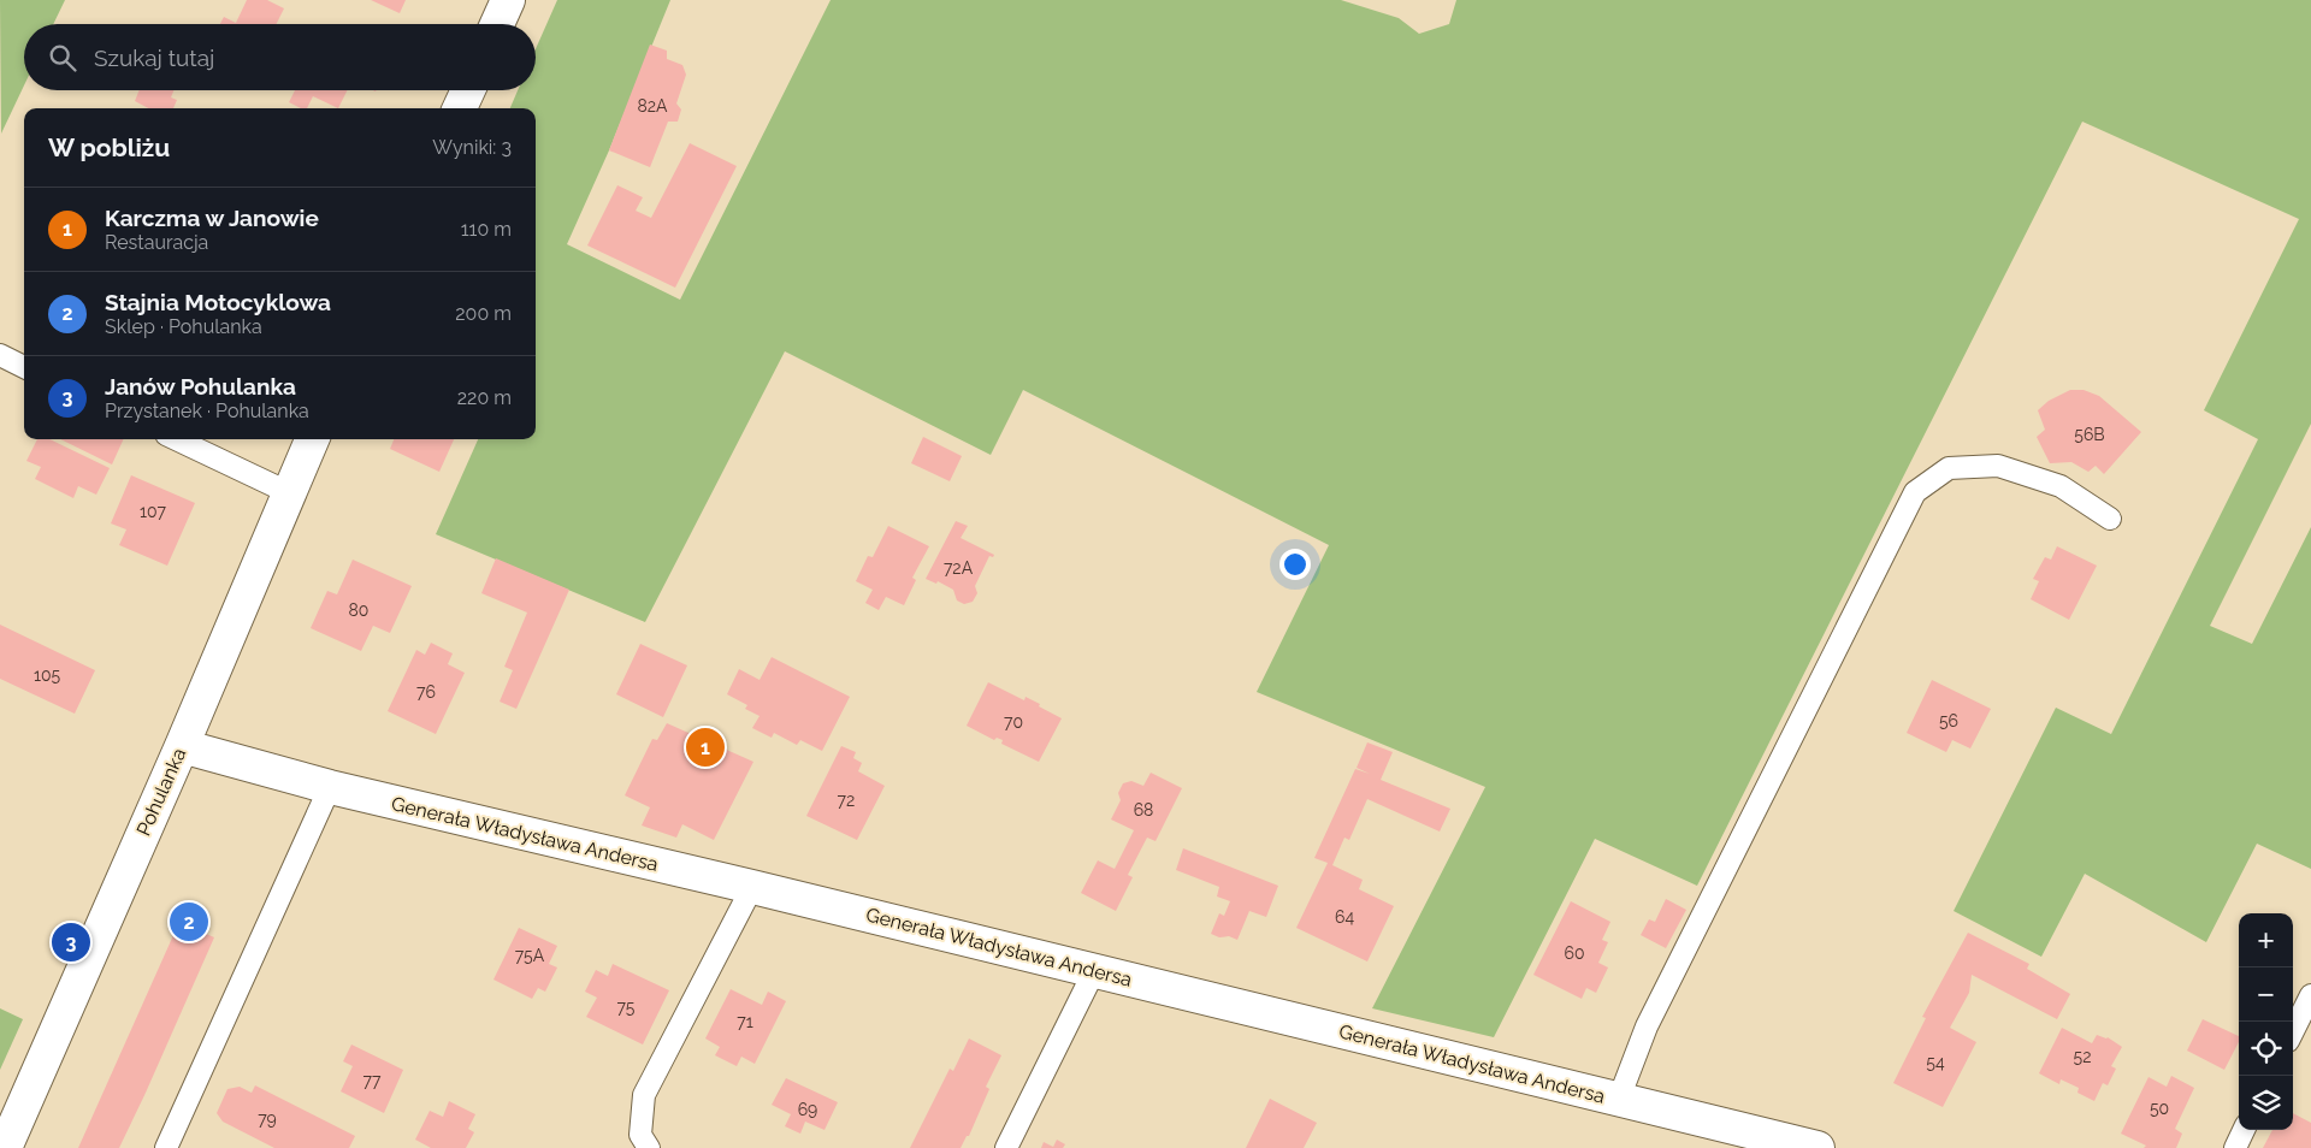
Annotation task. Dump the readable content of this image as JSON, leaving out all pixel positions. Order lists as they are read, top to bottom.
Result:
{
  "streets": {
    "street": ["Pohulanka", "Generała Władysława Andersa"]
  },
  "crossings": [
    ["Pohulanka", "Generała Władysława Andersa"]
  ],
  "house_numbers": [
    "82A",
    "56B",
    "107",
    "72A",
    "80",
    "105",
    "76",
    "56",
    "70",
    "72",
    "68",
    "64",
    "60",
    "75A",
    "75",
    "71",
    "52",
    "54",
    "77",
    "50",
    "69",
    "79"
  ],
  "page": {
    "search": "Szukaj tutaj",
    "heading": ["W pobliżu", "Wyniki: 3"],
    "list": [
      {
        "mark": "1",
        "name": "Karczma w Janowie",
        "note": "Restauracja",
        "value": "110 m"
      },
      {
        "mark": "2",
        "name": "Stajnia Motocyklowa",
        "note": "Sklep · Pohulanka",
        "value": "200 m"
      },
      {
        "mark": "3",
        "name": "Janów Pohulanka",
        "note": "Przystanek · Pohulanka",
        "value": "220 m"
      }
    ],
    "pins": ["1", "2", "3"],
    "map_buttons": ["+", "−"]
  }
}
